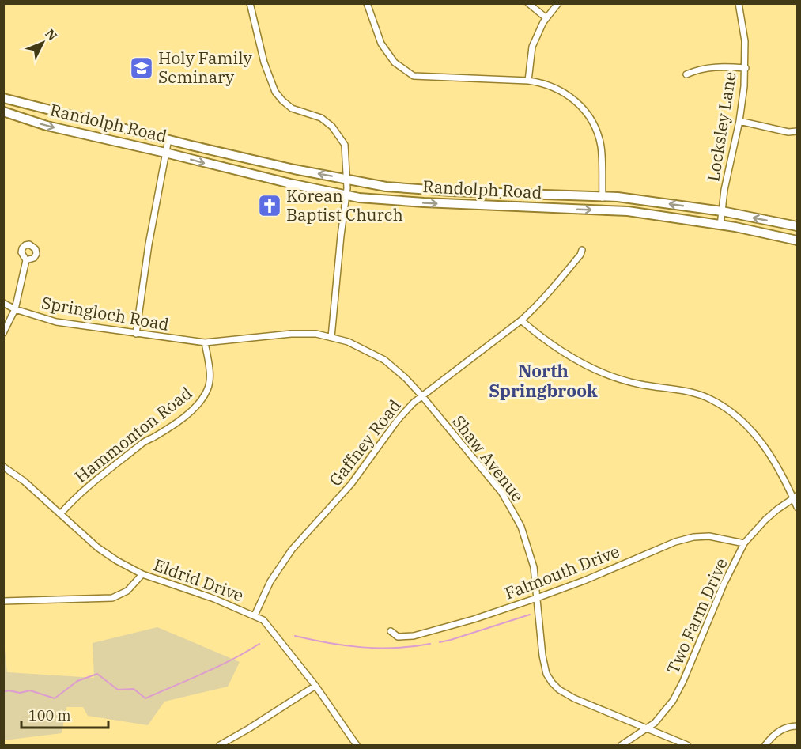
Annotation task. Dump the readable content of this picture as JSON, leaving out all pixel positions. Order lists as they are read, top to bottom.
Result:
{
  "streets": {
    "main road": ["Randolph Road"],
    "street": [
      "Locksley Lane",
      "Springloch Road",
      "Hammonton Road",
      "Gaffney Road",
      "Shaw Avenue",
      "Falmouth Drive",
      "Eldrid Drive",
      "Two Farm Drive"
    ]
  },
  "crossings": [
    ["Randolph Road", "Locksley Lane"],
    ["Springloch Road", "Hammonton Road"],
    ["Springloch Road", "Shaw Avenue"],
    ["Hammonton Road", "Shaw Avenue"],
    ["Hammonton Road", "Eldrid Drive"],
    ["Gaffney Road", "Shaw Avenue"],
    ["Gaffney Road", "Eldrid Drive"],
    ["Shaw Avenue", "Falmouth Drive"],
    ["Shaw Avenue", "Two Farm Drive"],
    ["Falmouth Drive", "Two Farm Drive"]
  ],
  "districts": ["North Springbrook"],
  "places": {
    "school or university": ["Holy Family Seminary"],
    "church": ["Korean Baptist Church"]
  },
  "scale_bar": "100 m",
  "north": "top right"
}
